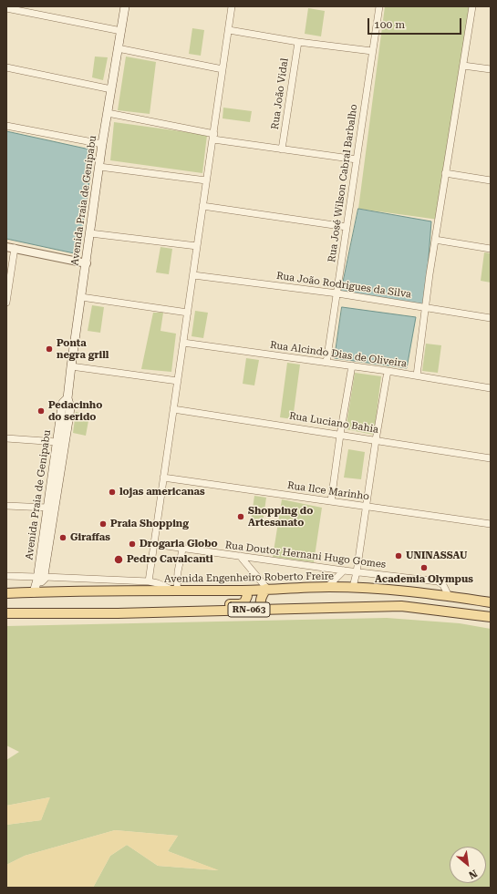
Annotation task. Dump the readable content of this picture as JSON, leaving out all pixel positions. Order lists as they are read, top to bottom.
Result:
{
  "streets": {
    "main road": ["Avenida Praia de Genipabu", "Avenida Engenheiro Roberto Freire", "RN-063"],
    "street": [
      "Rua João Vidal",
      "Rua José Wilson Cabral Barbalho",
      "Rua João Rodrigues da Silva",
      "Rua Alcindo Dias de Oliveira",
      "Rua Luciano Bahia",
      "Rua Ilce Marinho",
      "Rua Doutor Hernani Hugo Gomes"
    ]
  },
  "crossings": [
    ["Rua José Wilson Cabral Barbalho", "Rua João Rodrigues da Silva"],
    ["Rua José Wilson Cabral Barbalho", "Rua Alcindo Dias de Oliveira"],
    ["Avenida Praia de Genipabu", "Avenida Engenheiro Roberto Freire"],
    ["Rua Doutor Hernani Hugo Gomes", "Avenida Engenheiro Roberto Freire"]
  ],
  "places": [
    "Ponta negra grill",
    "Pedacinho do serido",
    "lojas americanas",
    "Shopping do Artesanato",
    "Praia Shopping",
    "Giraffas",
    "Drogaria Globo",
    "UNINASSAU",
    "Pedro Cavalcanti",
    "Academia Olympus"
  ],
  "scale_bar": "100 m",
  "north": "bottom right"
}
